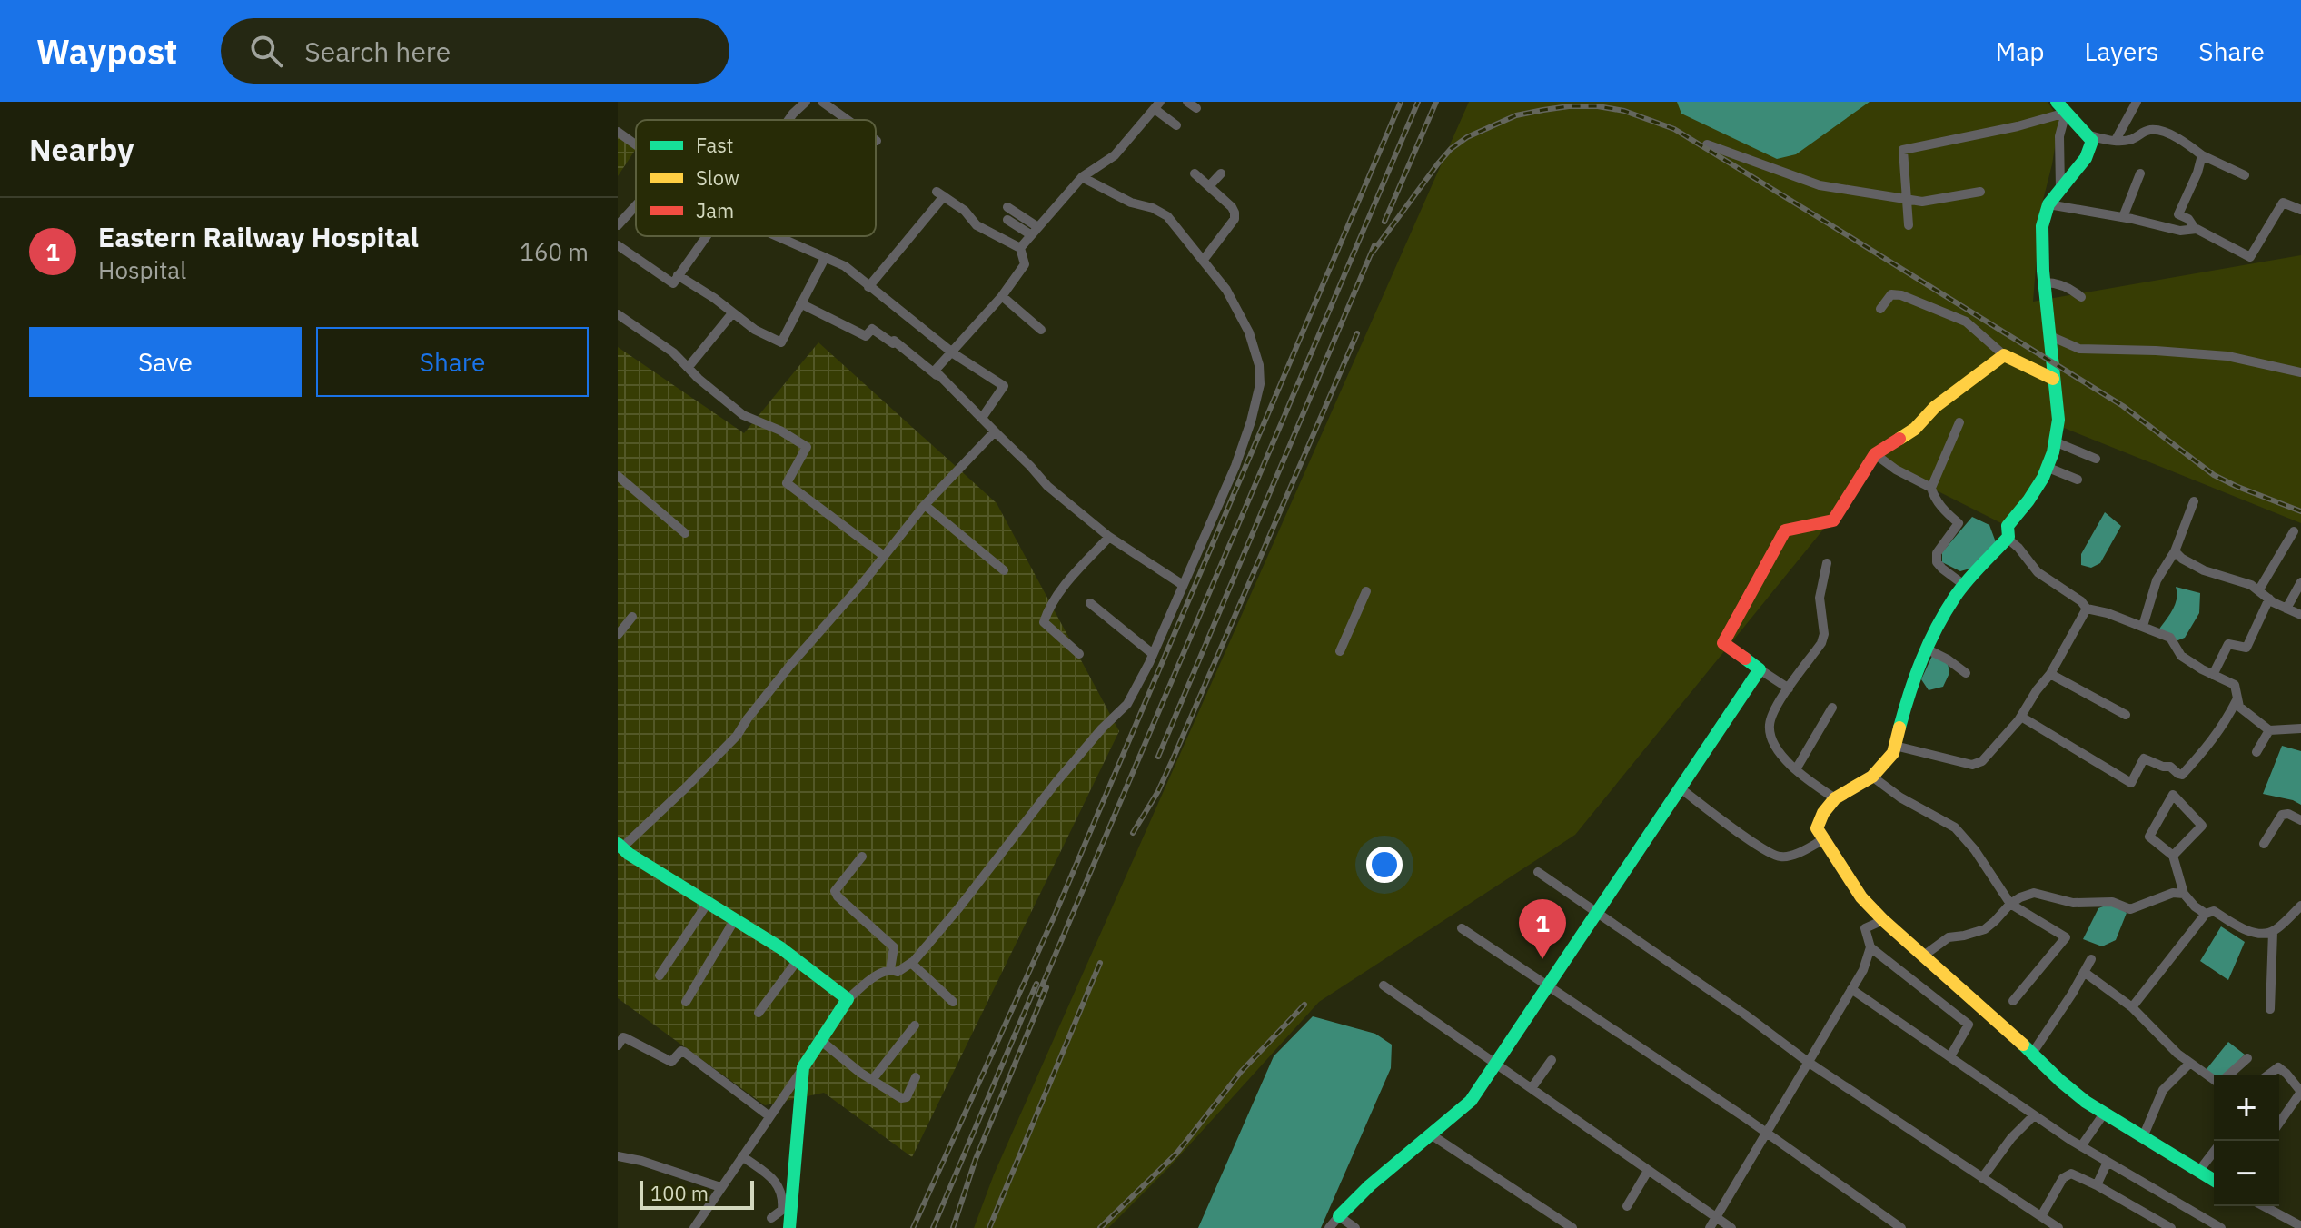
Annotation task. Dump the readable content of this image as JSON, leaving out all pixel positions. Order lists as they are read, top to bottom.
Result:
{
  "legend": ["Fast", "Slow", "Jam"],
  "scale_bar": "100 m",
  "page": {
    "header": "Waypost",
    "search": "Search here",
    "nav": ["Map", "Layers", "Share"],
    "heading": "Nearby",
    "list": [
      {
        "mark": "1",
        "name": "Eastern Railway Hospital",
        "note": "Hospital",
        "value": "160 m"
      }
    ],
    "buttons": ["Save", "Share"],
    "pins": "1",
    "map_buttons": ["+", "−"],
    "scale": "100 m"
  }
}
